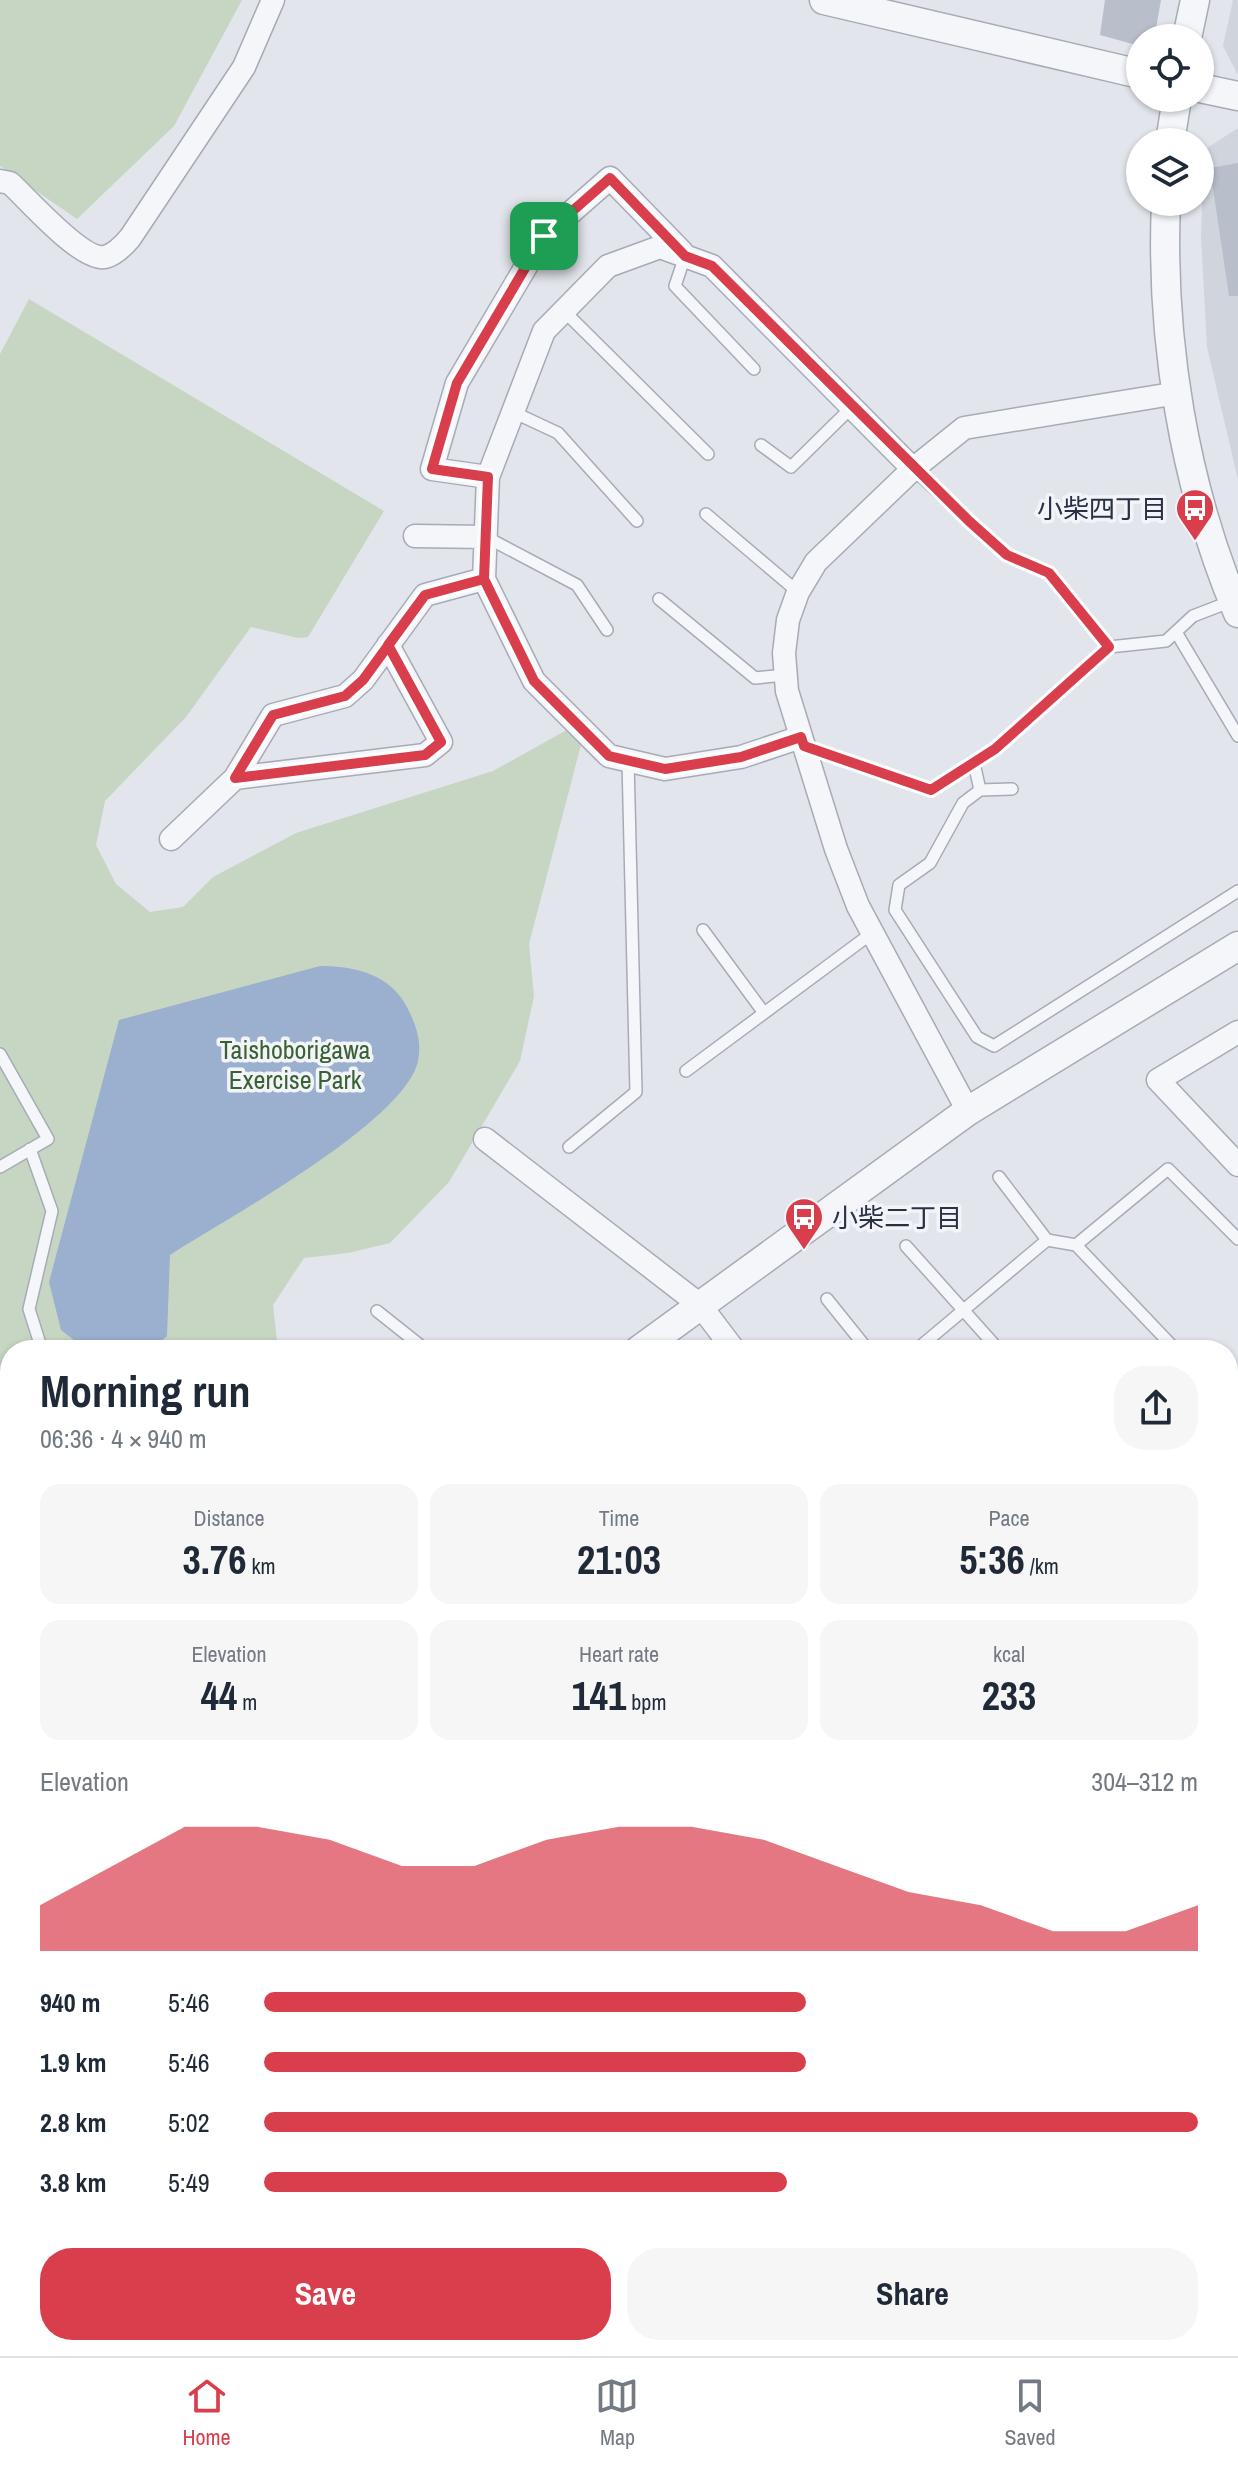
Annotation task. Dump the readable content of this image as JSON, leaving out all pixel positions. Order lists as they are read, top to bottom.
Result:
{
  "parks": ["Taishoborigawa Exercise Park"],
  "places": {
    "bus stop": ["小柴四丁目", "小柴二丁目"]
  },
  "page": {
    "heading": ["Morning run", "06:36 · 4 × 940 m"],
    "stats": [
      ["Distance", "3.76 km"],
      ["Time", "21:03"],
      ["Pace", "5:36 /km"],
      ["Elevation", "44 m"],
      ["Heart rate", "141 bpm"],
      ["kcal", "233"]
    ],
    "chart": ["Elevation", "304–312 m"],
    "list": [
      {
        "name": "940 m",
        "note": "5:46"
      },
      {
        "name": "1.9 km",
        "note": "5:46"
      },
      {
        "name": "2.8 km",
        "note": "5:02"
      },
      {
        "name": "3.8 km",
        "note": "5:49"
      }
    ],
    "buttons": ["Save", "Share"],
    "tabs": ["Home", "Map", "Saved"]
  }
}
